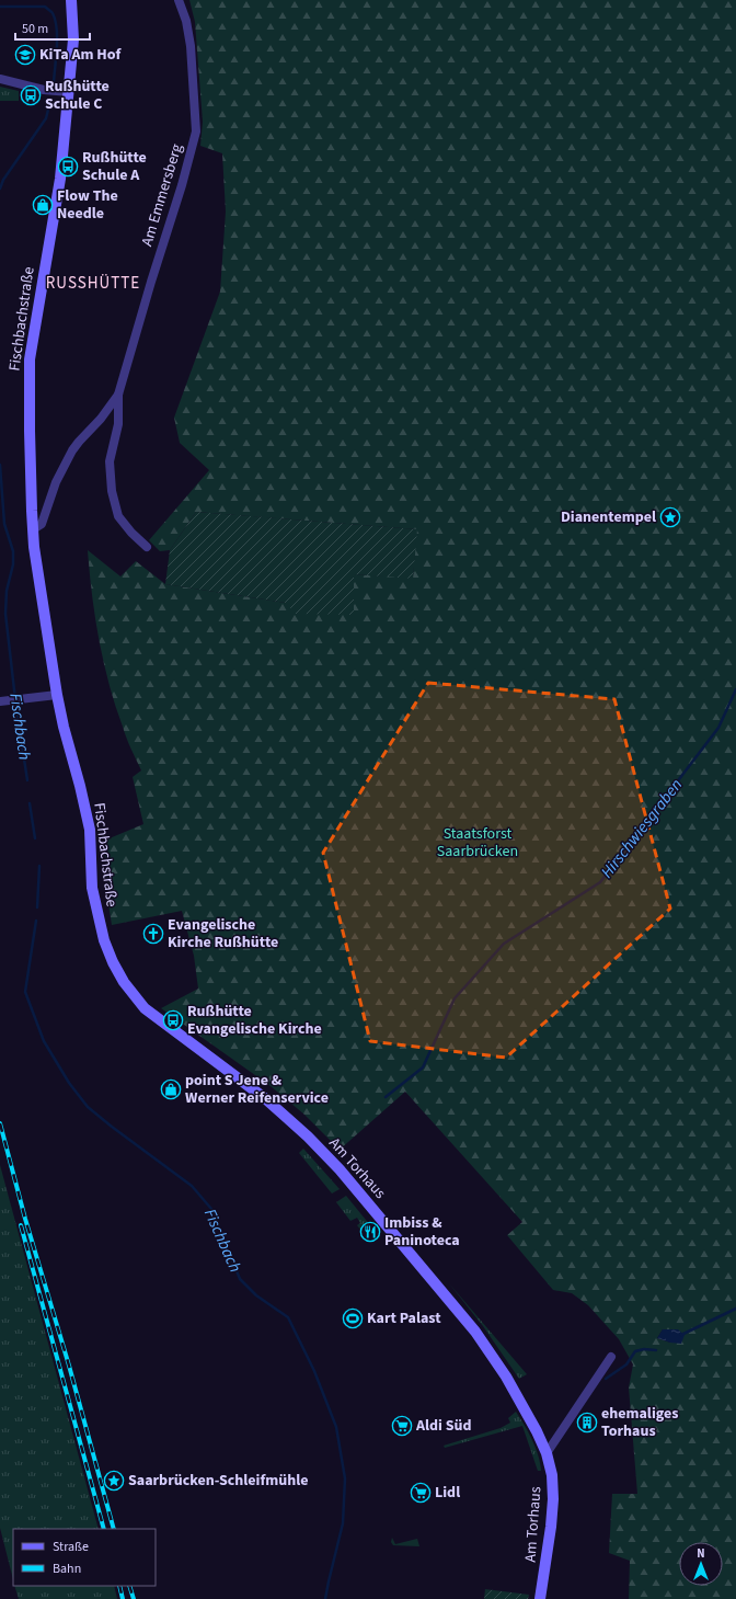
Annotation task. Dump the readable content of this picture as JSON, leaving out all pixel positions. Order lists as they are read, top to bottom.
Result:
{
  "streets": {
    "main road": ["Fischbachstraße", "Am Torhaus"],
    "street": ["Am Emmersberg"]
  },
  "crossings": [
    ["Am Emmersberg", "Fischbachstraße"],
    ["Fischbachstraße", "Am Torhaus"]
  ],
  "districts": ["RUSSHÜTTE"],
  "water": ["Fischbach", "Hirschwiesgraben"],
  "parks": ["Staatsforst Saarbrücken"],
  "places": {
    "school or university": ["KiTa Am Hof"],
    "bus stop": ["Rußhütte Schule C", "Rußhütte Schule A", "Rußhütte Evangelische Kirche"],
    "shop": ["Flow The Needle", "point S Jene & Werner Reifenservice"],
    "place": ["Dianentempel", "Saarbrücken-Schleifmühle"],
    "church": ["Evangelische Kirche Rußhütte"],
    "restaurant": ["Imbiss & Paninoteca"],
    "sports": ["Kart Palast"],
    "building": ["ehemaliges Torhaus"],
    "supermarket": ["Aldi Süd", "Lidl"]
  },
  "legend": ["Straße", "Bahn"],
  "scale_bar": "50 m",
  "north": "top"
}
